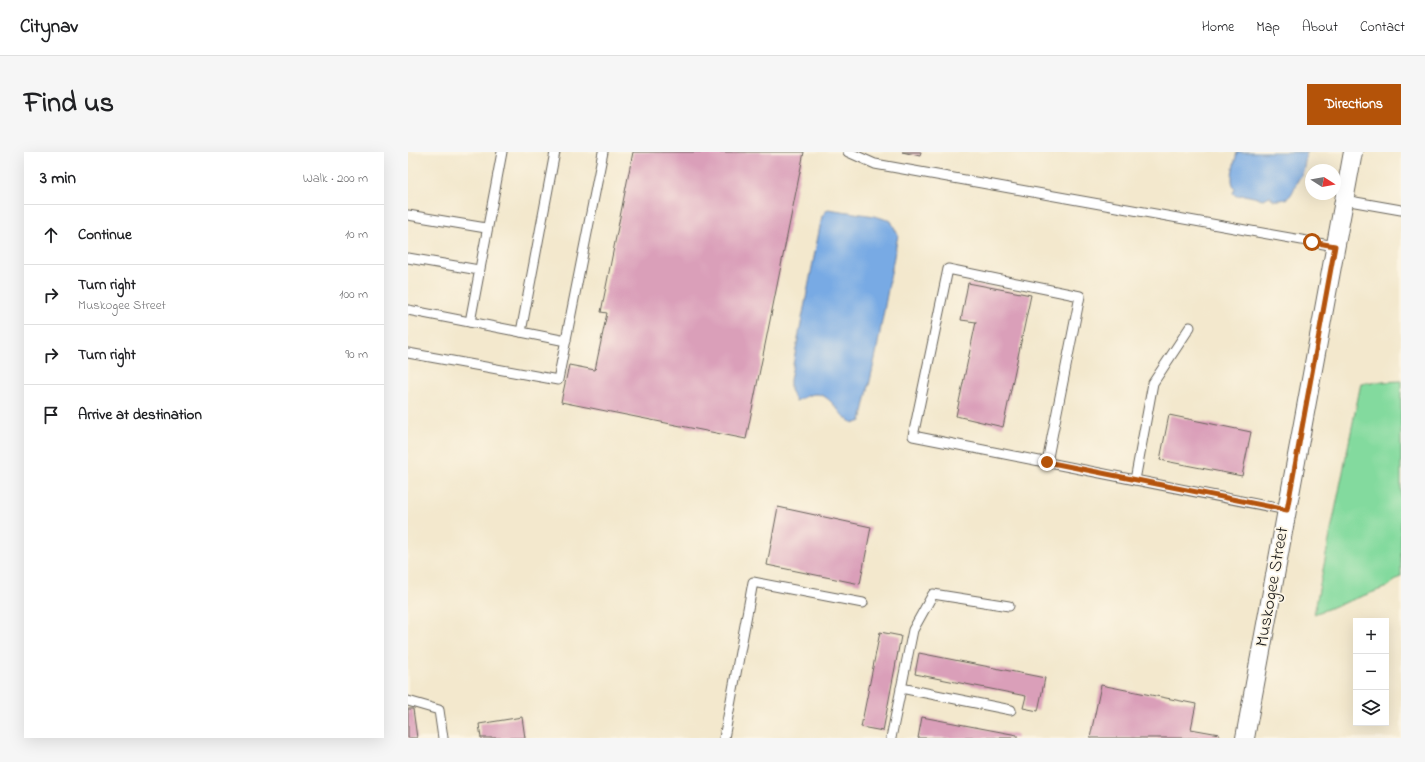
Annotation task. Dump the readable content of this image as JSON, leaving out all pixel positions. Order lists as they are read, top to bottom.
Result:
{
  "streets": {
    "street": ["Muskogee Street"]
  },
  "north": "right",
  "page": {
    "header": "Citynav",
    "nav": [
      "Home",
      "Map",
      "About",
      "Contact"
    ],
    "title": "Find us",
    "buttons": "Directions",
    "heading": ["3 min", "Walk · 200 m"],
    "list": [
      ["Continue", "10 m"],
      ["Turn right", "Muskogee Street", "100 m"],
      ["Turn right", "90 m"],
      "Arrive at destination"
    ],
    "map_buttons": ["+", "−"]
  }
}
